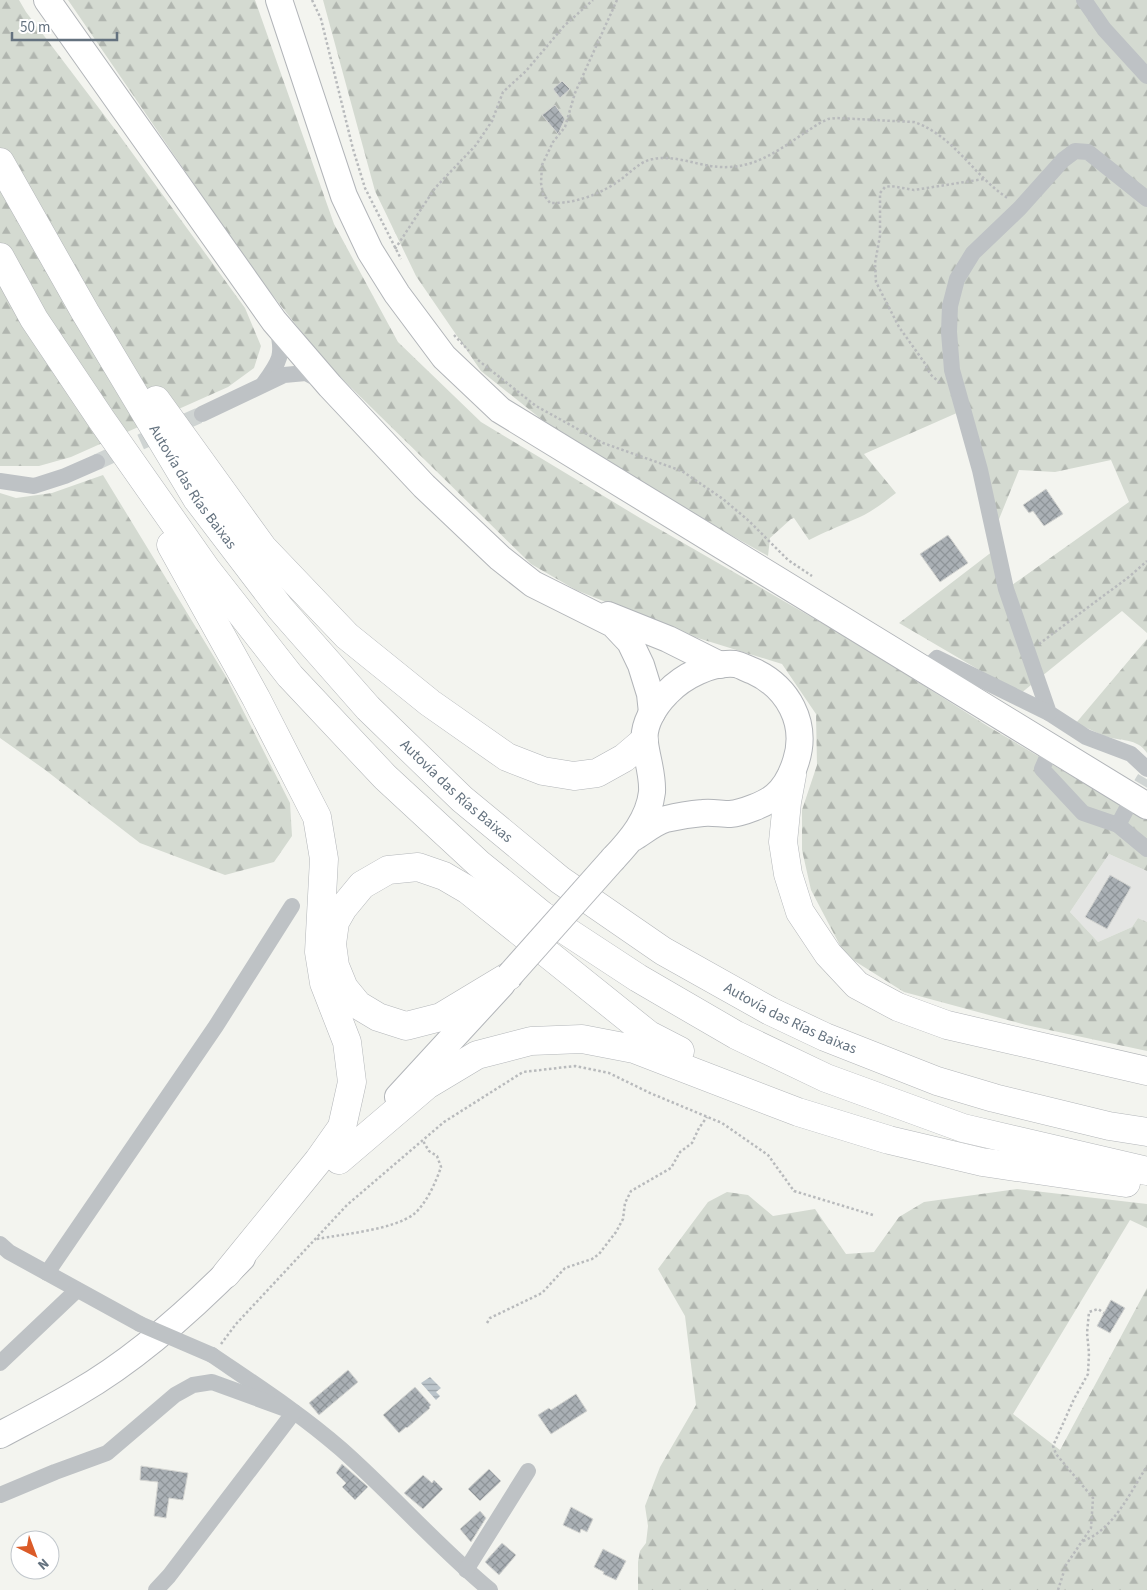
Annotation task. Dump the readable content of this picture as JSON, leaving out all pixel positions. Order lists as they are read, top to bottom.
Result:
{
  "streets": {
    "highway": ["Autovía das Rías Baixas"]
  },
  "scale_bar": "50 m",
  "north": "bottom right"
}
